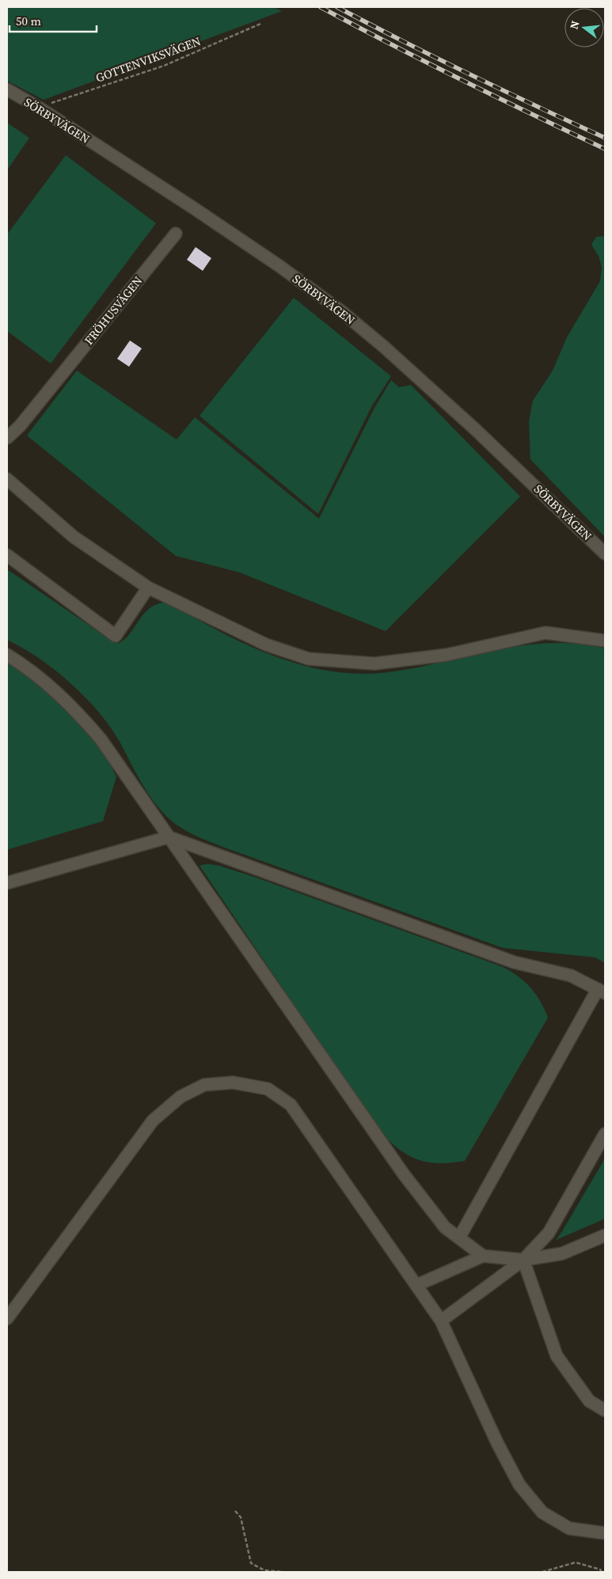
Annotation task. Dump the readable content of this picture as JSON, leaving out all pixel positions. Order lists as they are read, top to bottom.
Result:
{
  "streets": {
    "street": ["SÖRBYVÄGEN", "FRÖHUSVÄGEN"],
    "path": ["GOTTENVIKSVÄGEN"]
  },
  "crossings": [
    ["GOTTENVIKSVÄGEN", "SÖRBYVÄGEN"]
  ],
  "scale_bar": "50 m",
  "north": "left"
}
